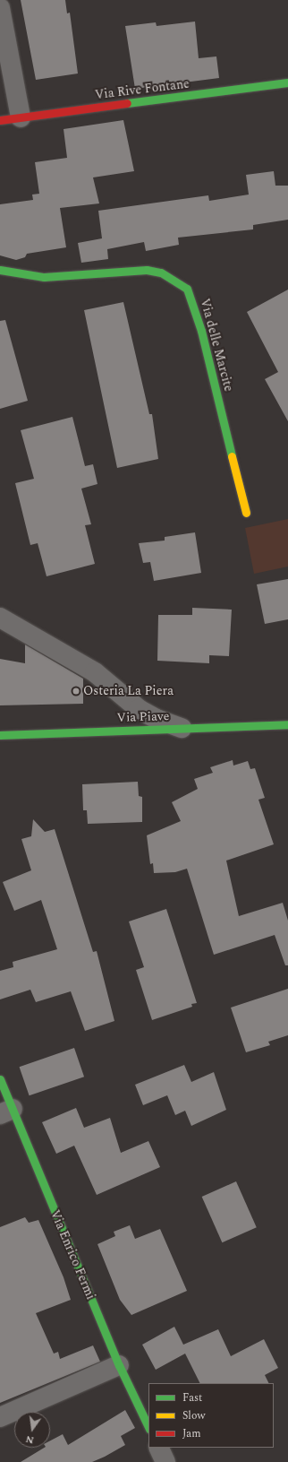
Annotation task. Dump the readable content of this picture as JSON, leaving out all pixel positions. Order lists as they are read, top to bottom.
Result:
{
  "streets": {
    "street": [
      "Via Rive Fontane",
      "Via delle Marcite",
      "Via Piave",
      "Via Enrico Fermi"
    ]
  },
  "places": ["Osteria La Piera"],
  "legend": ["Fast", "Slow", "Jam"],
  "north": "bottom"
}
